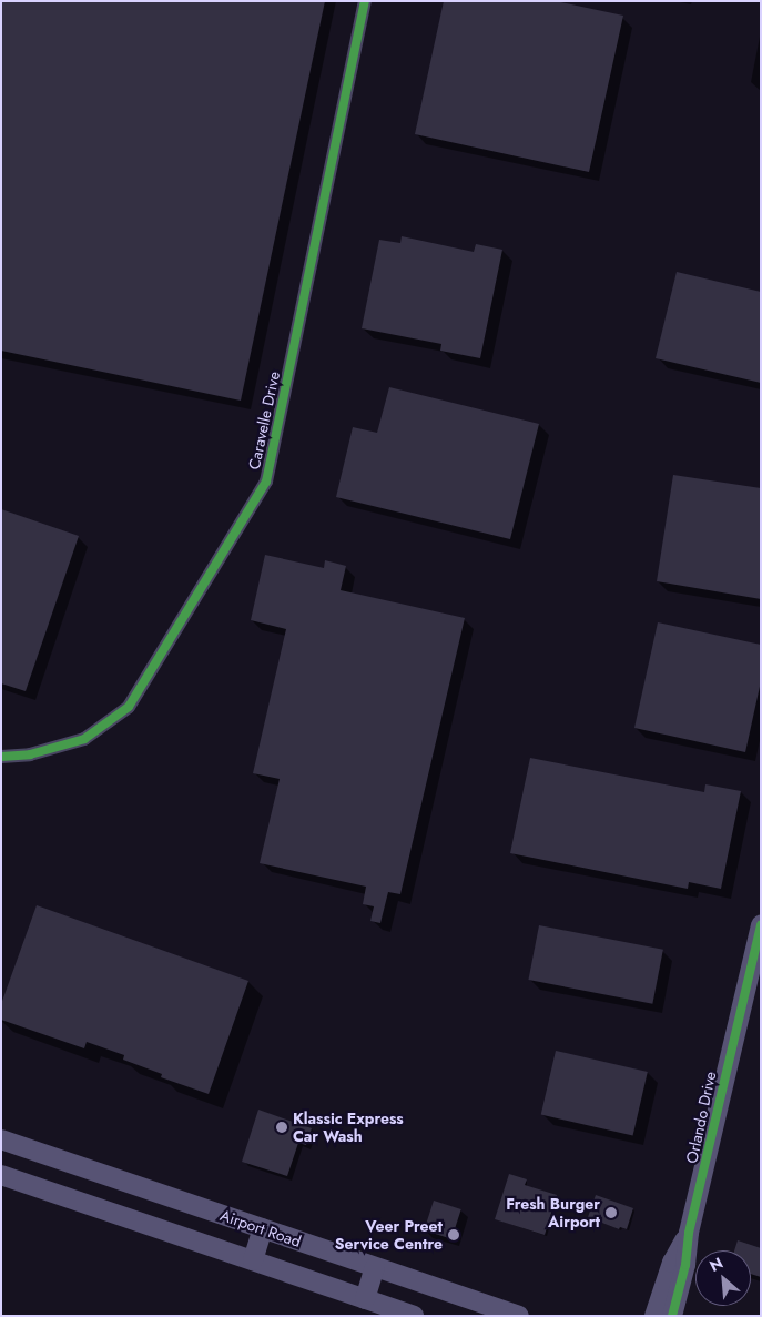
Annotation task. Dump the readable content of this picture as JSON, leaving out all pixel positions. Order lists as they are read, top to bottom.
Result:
{
  "streets": {
    "main road": ["Orlando Drive", "Airport Road"],
    "street": ["Caravelle Drive"]
  },
  "places": ["Klassic Express Car Wash", "Fresh Burger Airport", "Veer Preet Service Centre"],
  "north": "top left"
}
